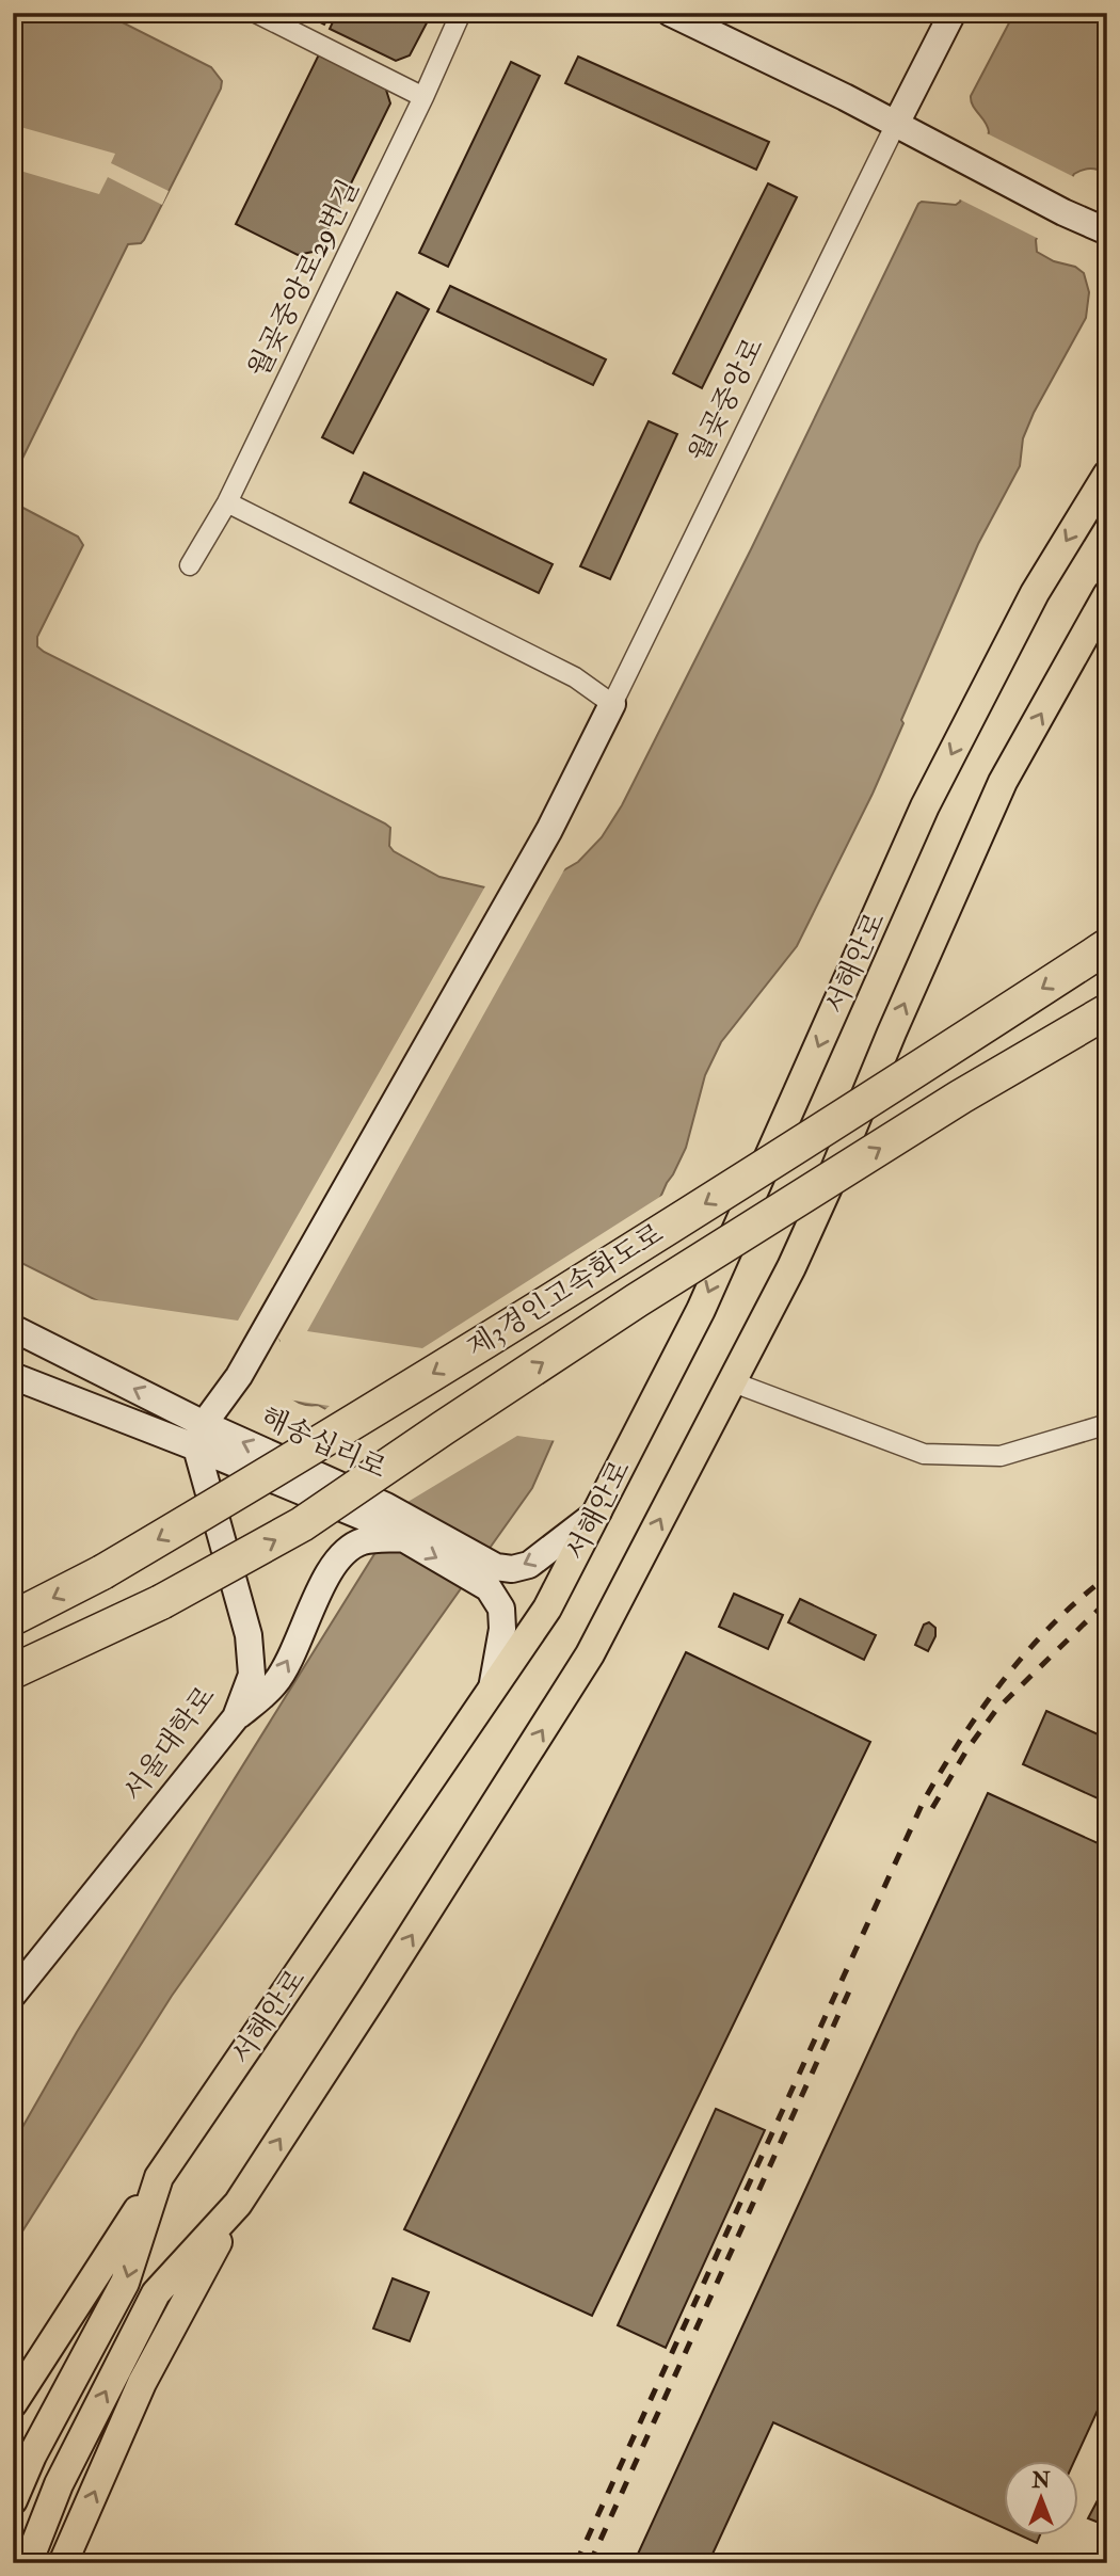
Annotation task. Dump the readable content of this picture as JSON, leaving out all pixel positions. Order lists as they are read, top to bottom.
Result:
{
  "streets": {
    "highway": ["제3경인고속화도로"],
    "main road": ["서해안로", "해송십리로", "서울대학로"],
    "street": ["월곶중앙로29번길", "월곶중앙로"]
  },
  "crossings": [
    ["서해안로", "해송십리로"],
    ["해송십리로", "서울대학로"]
  ],
  "north": "top"
}
